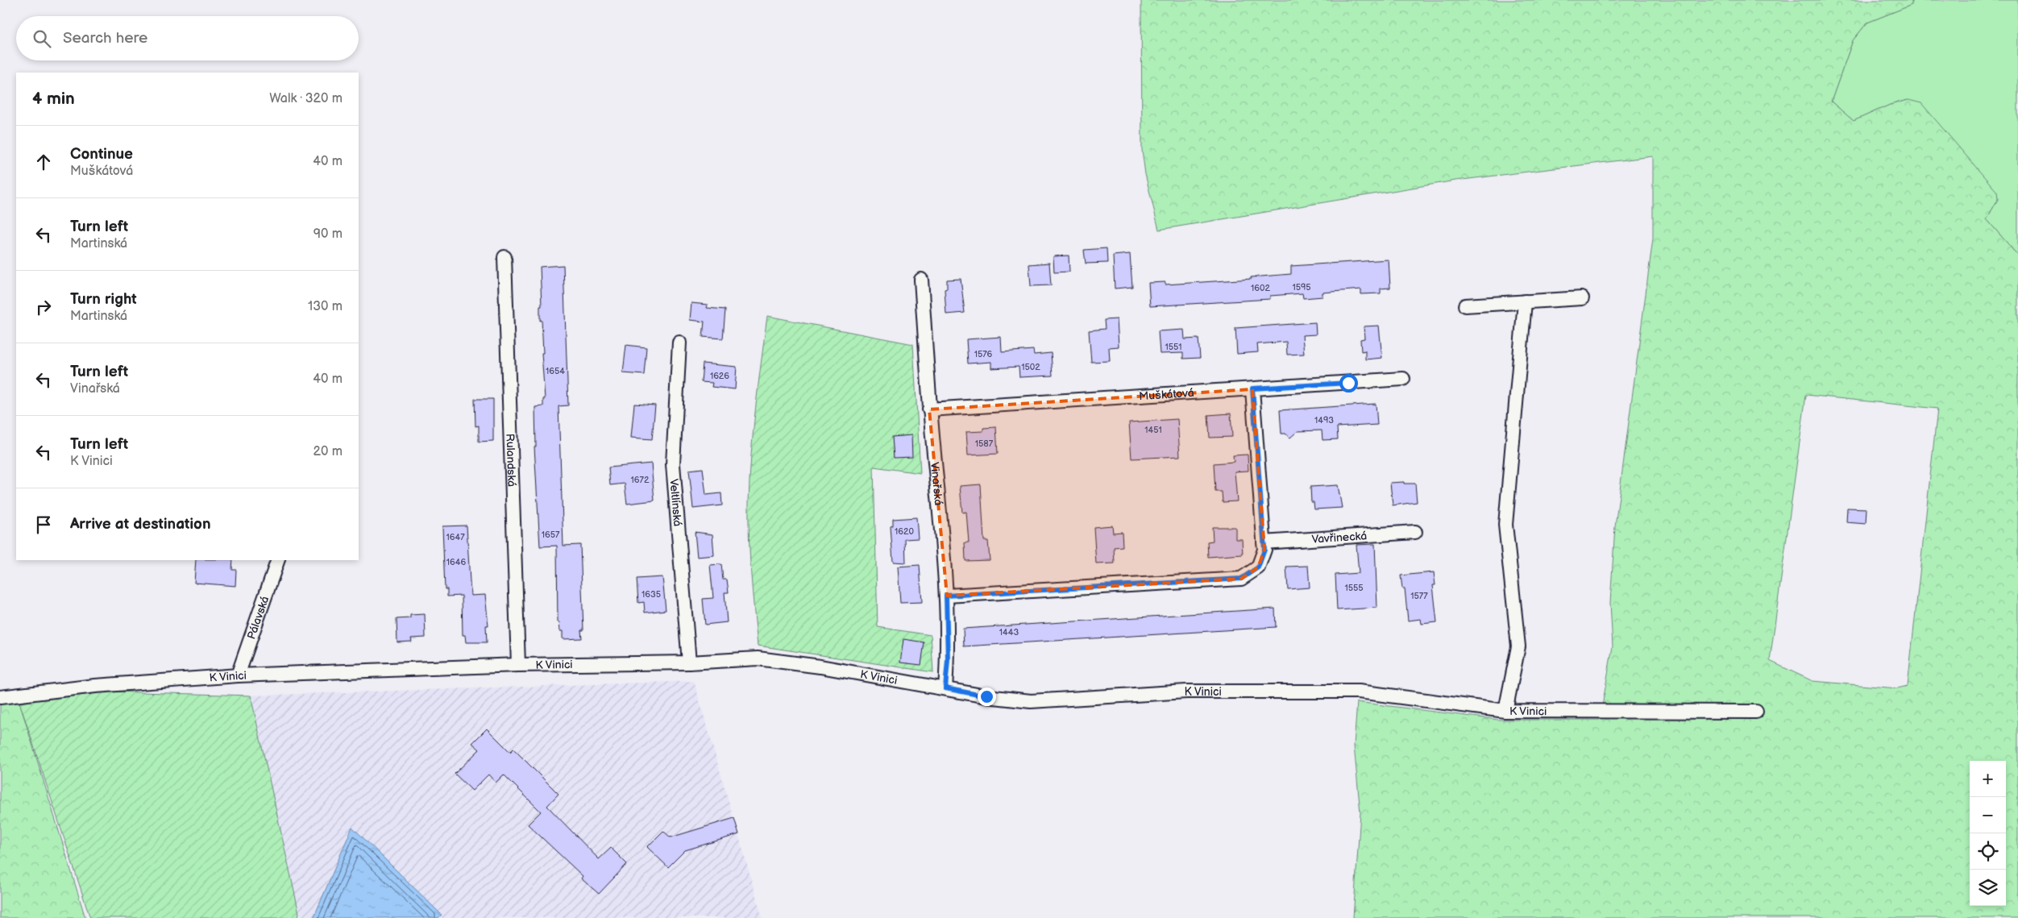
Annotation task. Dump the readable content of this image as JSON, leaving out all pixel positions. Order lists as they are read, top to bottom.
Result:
{
  "streets": {
    "street": [
      "Muškátová",
      "Rulandská",
      "Vinařská",
      "Veltlínská",
      "Vavřinecká",
      "Pálavská",
      "K Vinici"
    ]
  },
  "crossings": [
    ["Muškátová", "Vinařská"],
    ["Rulandská", "K Vinici"],
    ["Vinařská", "K Vinici"],
    ["Veltlínská", "K Vinici"],
    ["Pálavská", "K Vinici"]
  ],
  "house_numbers": [
    "1595",
    "1602",
    "1551",
    "1576",
    "1502",
    "1654",
    "1626",
    "1493",
    "1451",
    "1587",
    "1672",
    "1620",
    "1657",
    "1647",
    "1646",
    "1555",
    "1635",
    "1577",
    "1443"
  ],
  "page": {
    "search": "Search here",
    "heading": ["4 min", "Walk · 320 m"],
    "list": [
      ["Continue", "Muškátová", "40 m"],
      ["Turn left", "Martinská", "90 m"],
      ["Turn right", "Martinská", "130 m"],
      ["Turn left", "Vinařská", "40 m"],
      ["Turn left", "K Vinici", "20 m"],
      "Arrive at destination"
    ],
    "map_buttons": ["+", "−"]
  }
}
